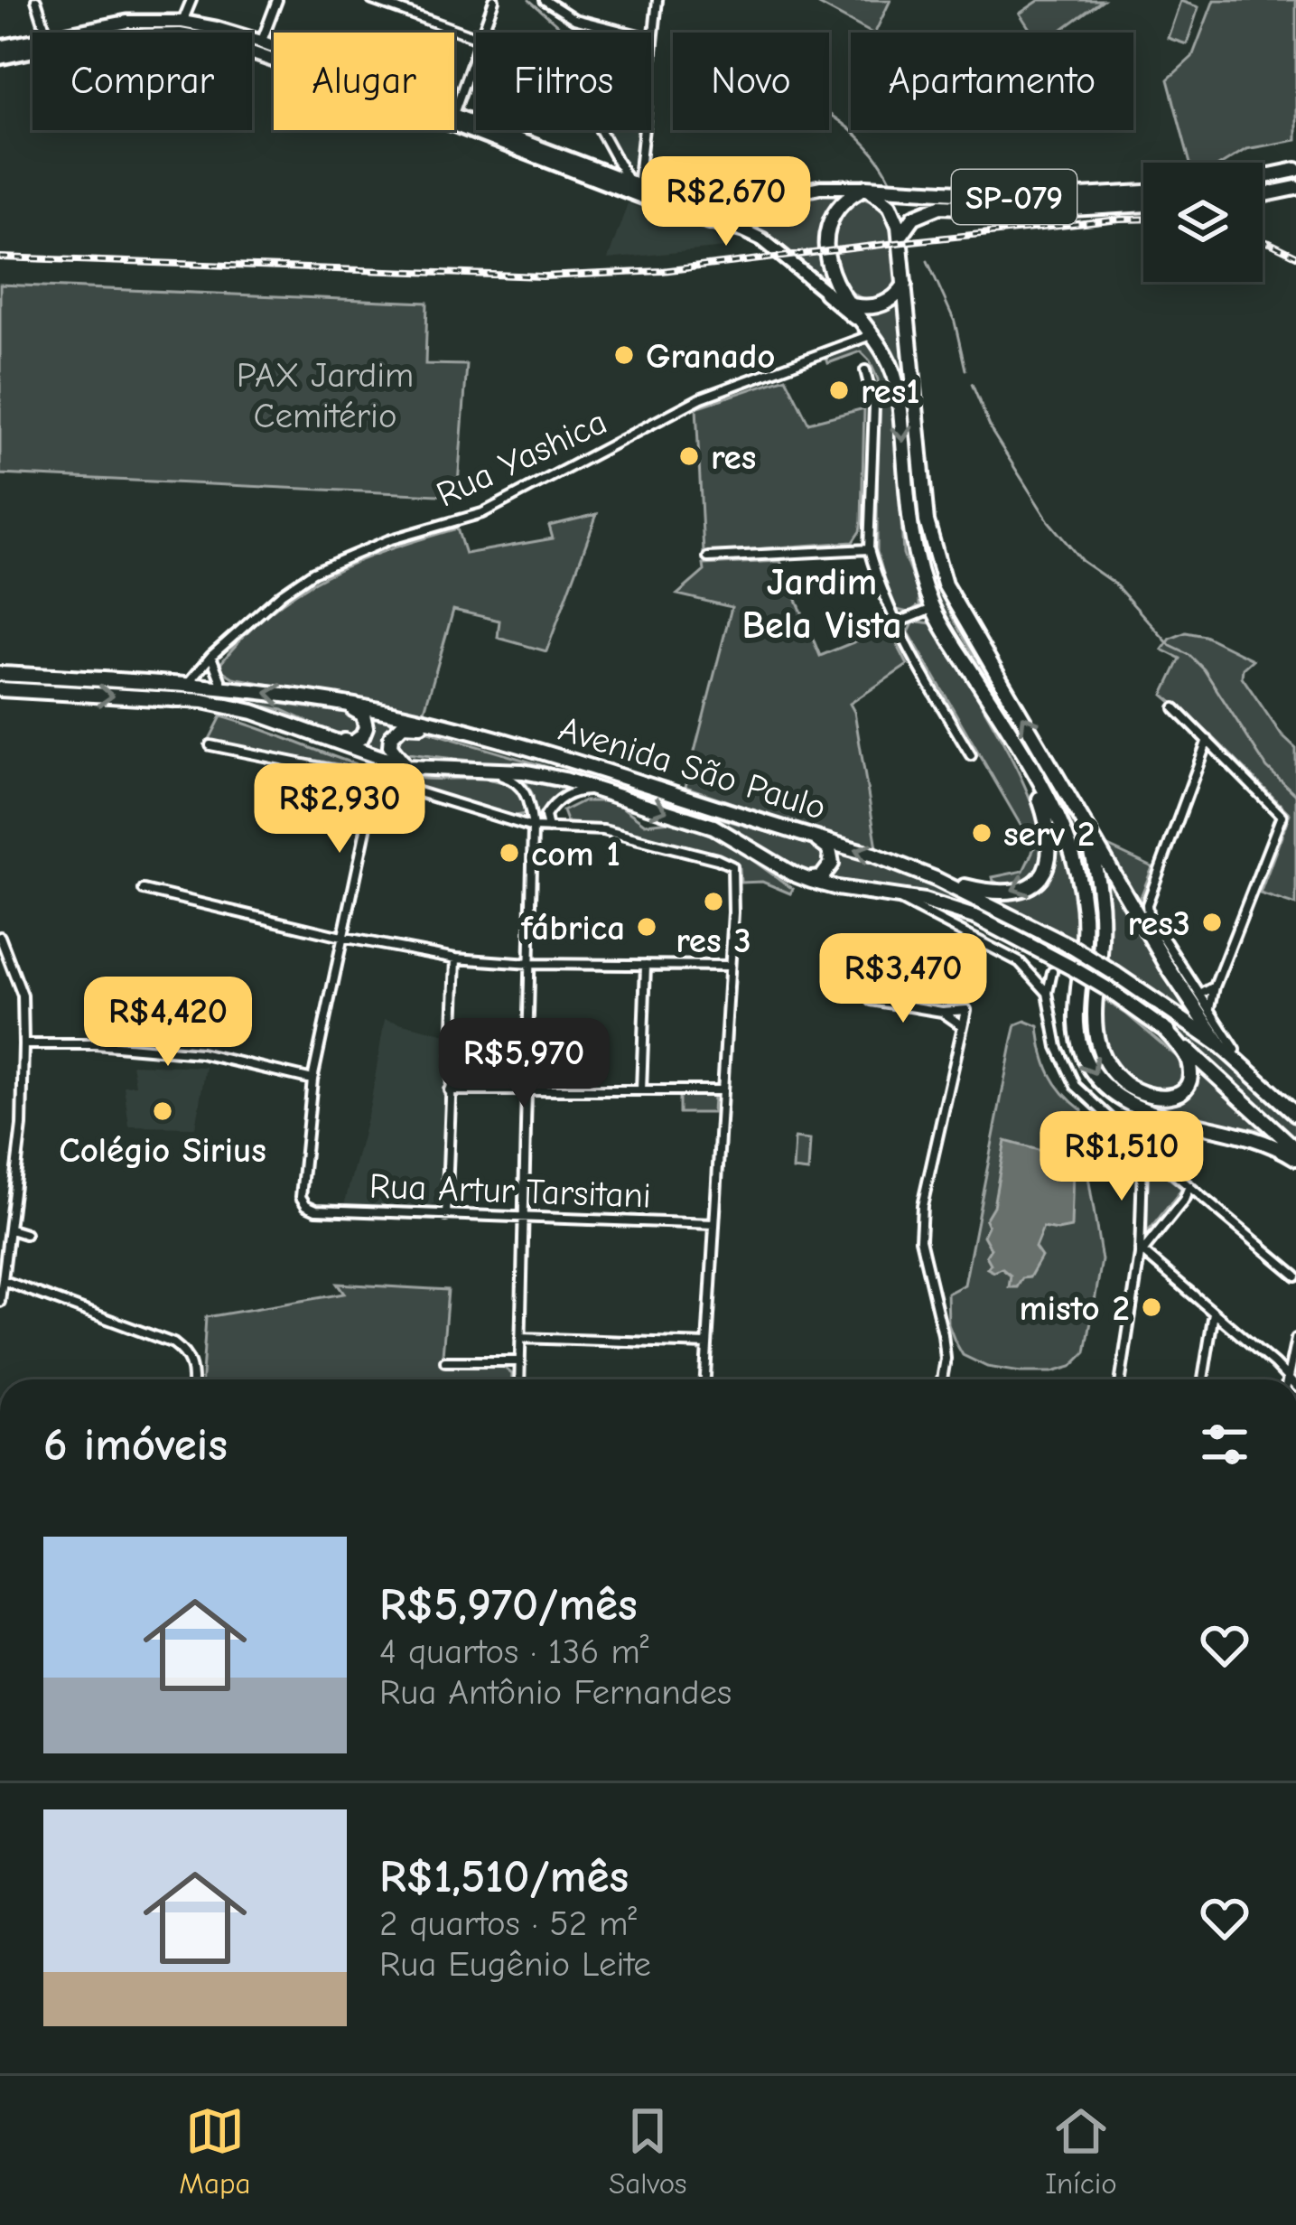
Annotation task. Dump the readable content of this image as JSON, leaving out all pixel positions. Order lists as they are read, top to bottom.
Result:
{
  "streets": {
    "main road": ["SP-079", "Avenida São Paulo"],
    "street": ["Rua Yashica", "Rua Artur Tarsitani"]
  },
  "crossings": [
    ["SP-079", "Avenida São Paulo"],
    ["Rua Yashica", "Avenida São Paulo"]
  ],
  "districts": ["Jardim Bela Vista"],
  "parks": ["PAX Jardim Cemitério"],
  "places": [
    "Granado",
    "res1",
    "res",
    "serv 2",
    "com 1",
    "res 3",
    "res3",
    "fábrica",
    "Colégio Sirius",
    "misto 2"
  ],
  "page": {
    "chip": [
      "Comprar",
      "Alugar",
      "Filtros",
      "Novo",
      "Apartamento"
    ],
    "price": [
      "R$2,670",
      "R$2,930",
      "R$3,470",
      "R$4,420",
      "R$5,970",
      "R$1,510"
    ],
    "heading": "6 imóveis",
    "list": [
      {
        "name": "R$5,970/mês",
        "note": "4 quartos · 136 m² · Rua Antônio Fernandes"
      },
      {
        "name": "R$1,510/mês",
        "note": "2 quartos · 52 m² · Rua Eugênio Leite"
      }
    ],
    "tabs": ["Mapa", "Salvos", "Início"]
  }
}
